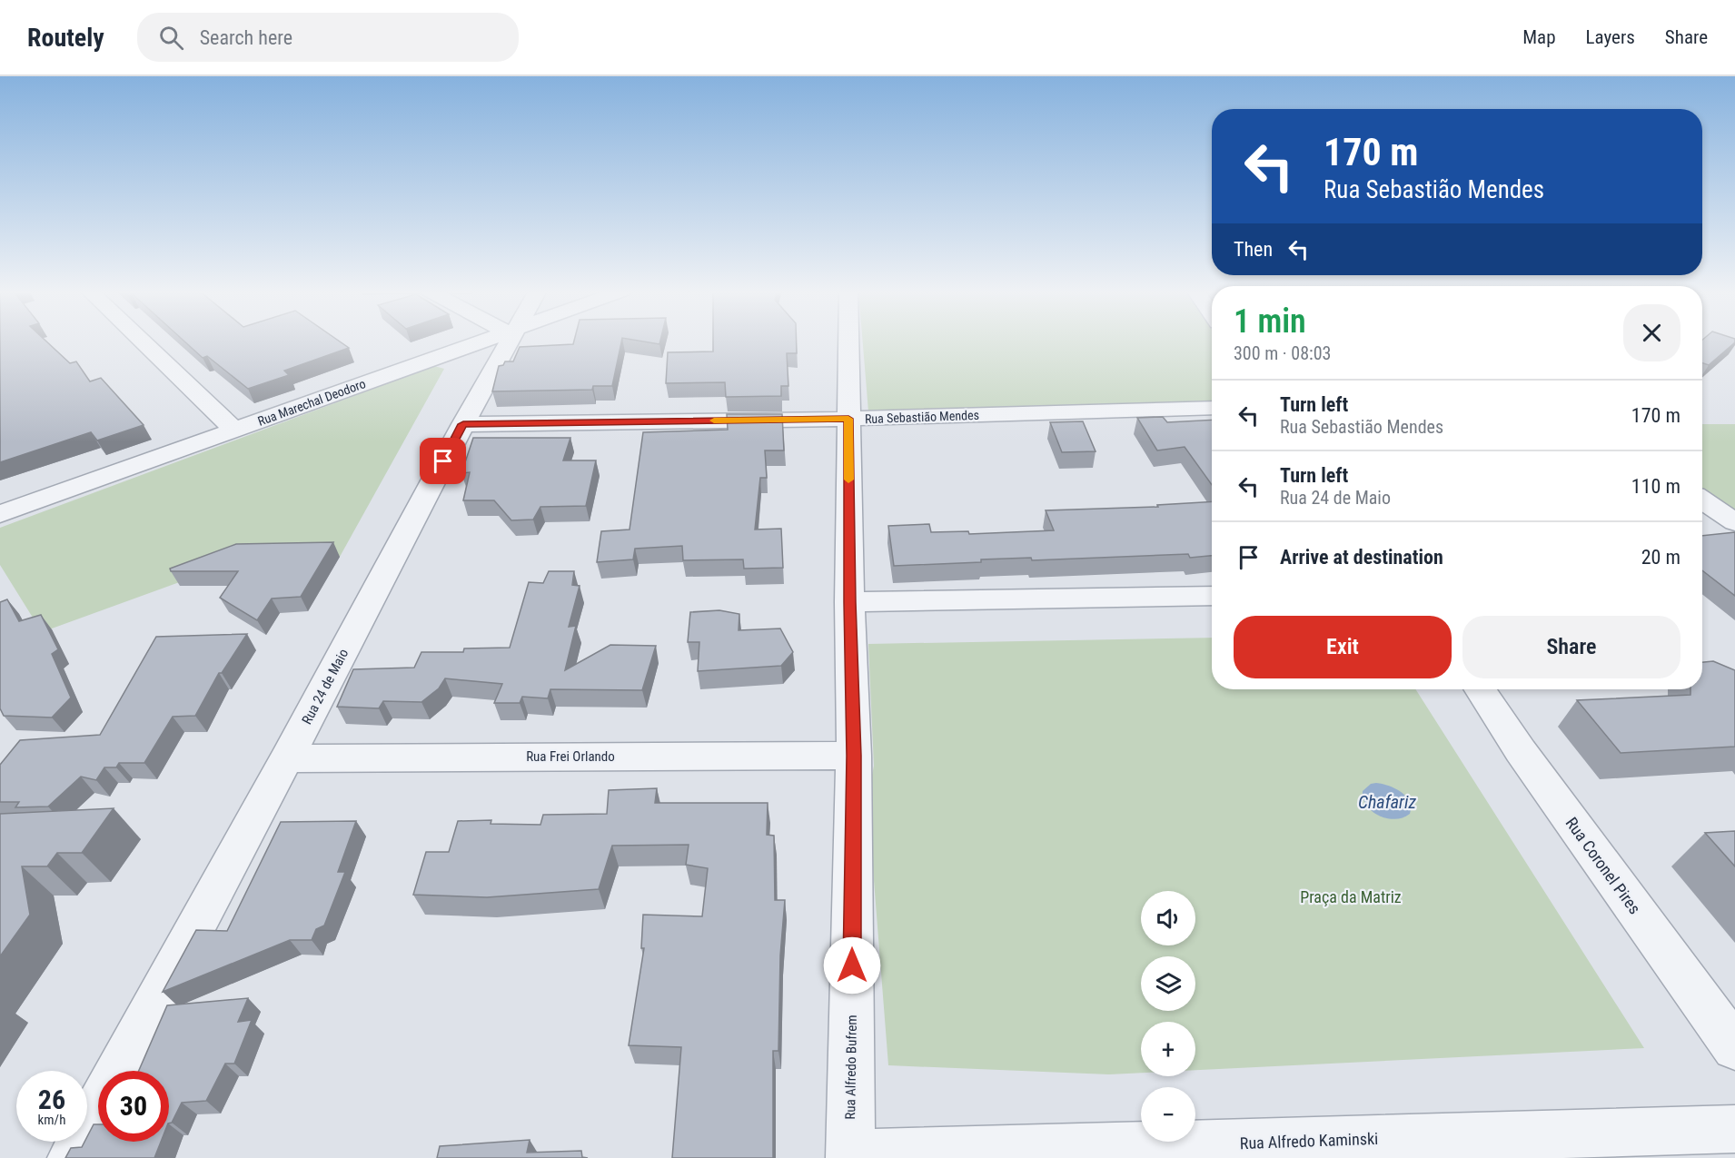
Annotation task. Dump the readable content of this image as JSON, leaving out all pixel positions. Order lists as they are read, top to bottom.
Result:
{
  "streets": {
    "street": [
      "Rua Marechal Deodoro",
      "Rua Sebastião Mendes",
      "Rua 24 de Maio",
      "Rua Frei Orlando",
      "Rua Coronel Pires",
      "Rua Alfredo Bufrem",
      "Rua Alfredo Kaminski"
    ]
  },
  "crossings": [
    ["Rua Sebastião Mendes", "Rua 24 de Maio"],
    ["Rua Sebastião Mendes", "Rua Alfredo Bufrem"],
    ["Rua 24 de Maio", "Rua Frei Orlando"],
    ["Rua Frei Orlando", "Rua Alfredo Bufrem"],
    ["Rua Alfredo Bufrem", "Rua Alfredo Kaminski"]
  ],
  "water": ["Chafariz"],
  "parks": ["Praça da Matriz"],
  "page": {
    "header": "Routely",
    "search": "Search here",
    "nav": ["Map", "Layers", "Share"],
    "turn": ["170 m", "Rua Sebastião Mendes"],
    "then": "Then",
    "heading": ["1 min", "300 m · 08:03"],
    "list": [
      {
        "name": "Turn left",
        "note": "Rua Sebastião Mendes",
        "value": "170 m"
      },
      {
        "name": "Turn left",
        "note": "Rua 24 de Maio",
        "value": "110 m"
      },
      {
        "name": "Arrive at destination",
        "value": "20 m"
      }
    ],
    "buttons": ["Exit", "Share"],
    "map_buttons": ["+", "−"],
    "speed": "26 km/h",
    "limit": "30"
  }
}
